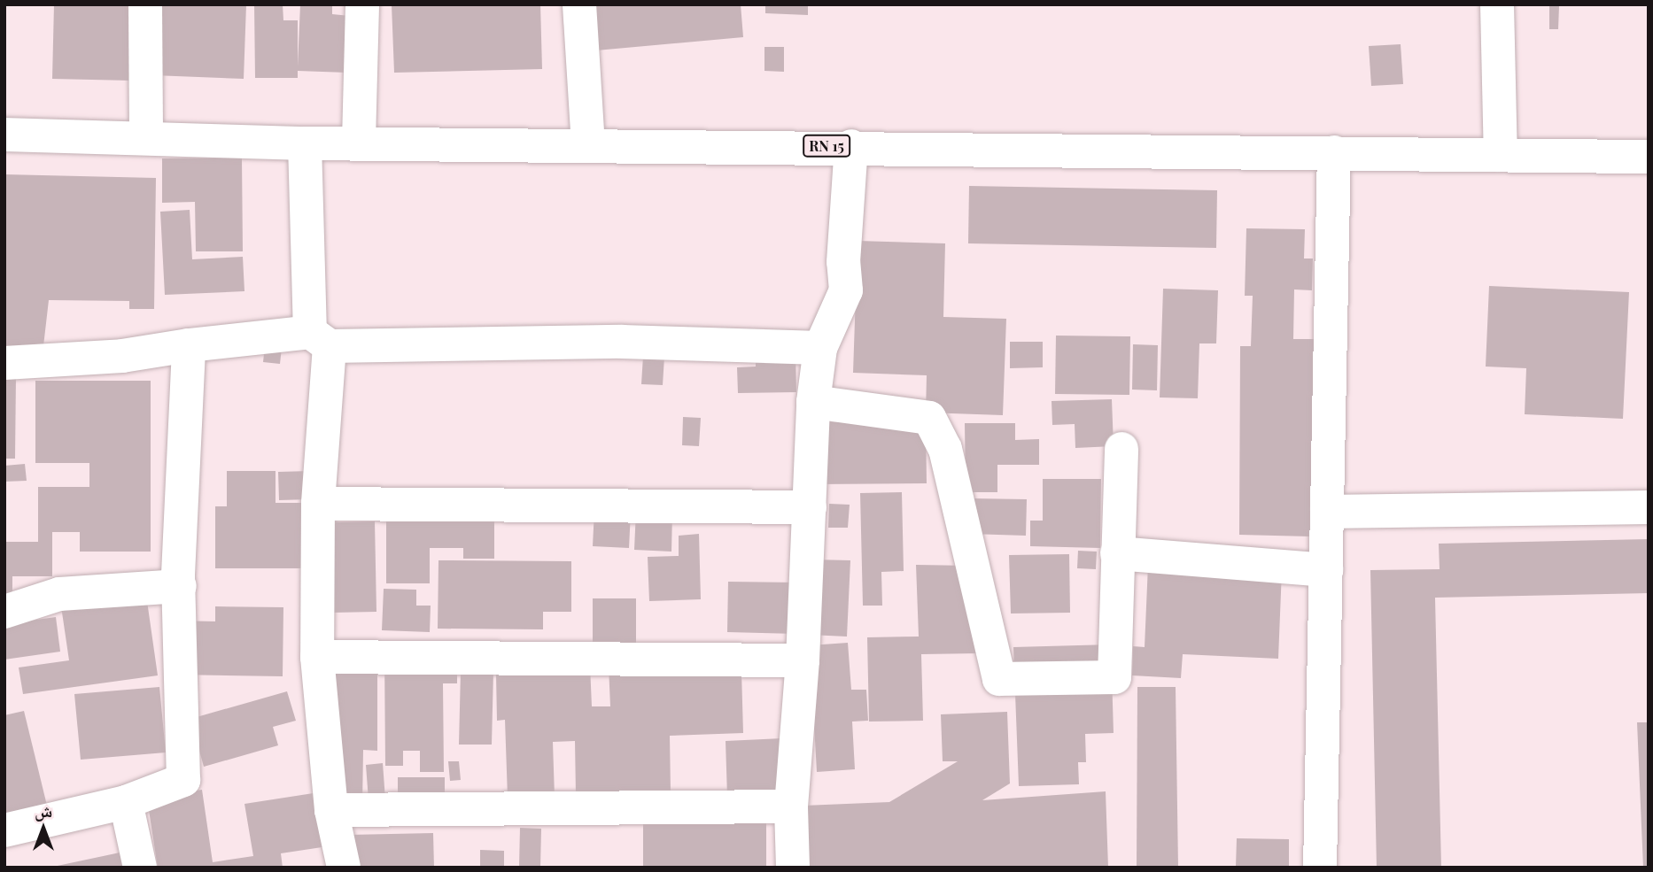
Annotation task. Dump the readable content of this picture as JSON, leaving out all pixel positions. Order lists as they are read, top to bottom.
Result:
{
  "streets": {
    "street": ["RN 15"]
  },
  "north": "top"
}
